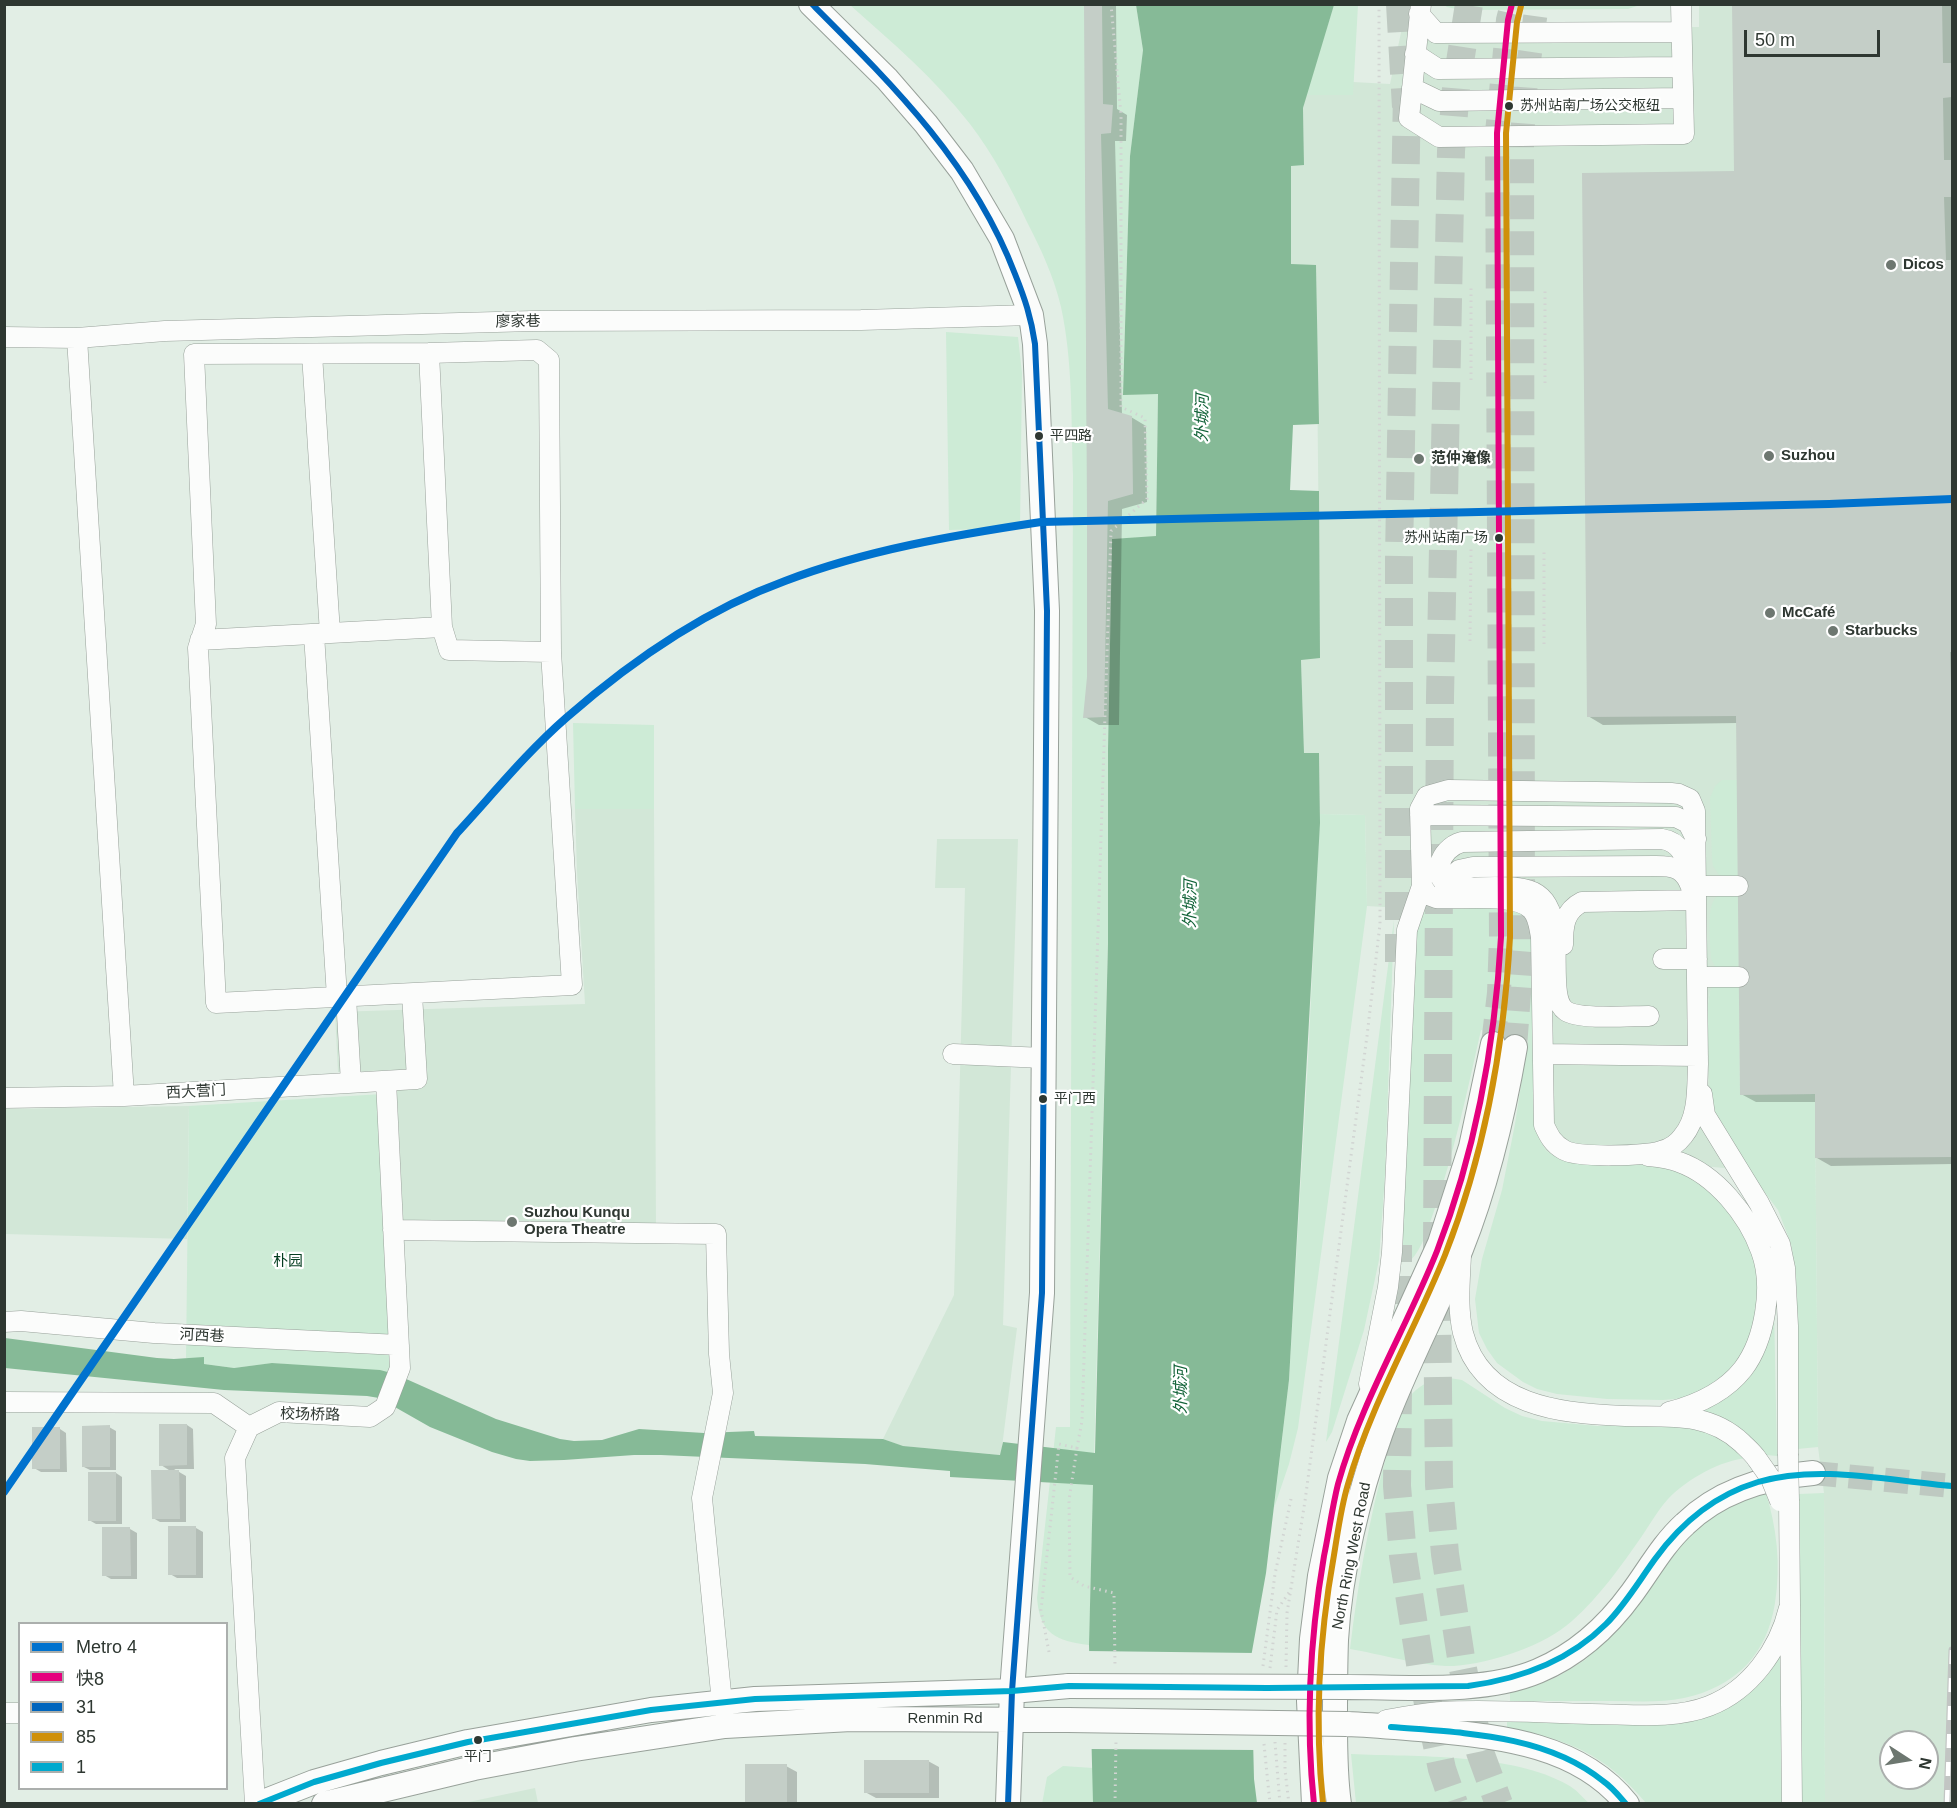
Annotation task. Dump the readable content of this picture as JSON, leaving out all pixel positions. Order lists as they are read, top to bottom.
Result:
{
  "streets": {
    "main road": ["North Ring West Road", "Renmin Rd"],
    "street": [
      "廖家巷",
      "西大营门",
      "河西巷",
      "校场桥路"
    ]
  },
  "crossings": [
    ["西大营门", "校场桥路"],
    ["河西巷", "校场桥路"]
  ],
  "water": ["外城河"],
  "parks": ["朴园"],
  "places": [
    "苏州站南广场公交枢纽",
    "Dicos",
    "平四路",
    "Suzhou",
    "范仲淹像",
    "苏州站南广场",
    "McCafé",
    "Starbucks",
    "平门西",
    "Suzhou Kunqu Opera Theatre",
    "平门"
  ],
  "lines": [
    "transit line 快8",
    "transit line 31",
    "transit line 85",
    "metro line 4",
    "transit line 1"
  ],
  "legend": [
    "Metro 4",
    "快8",
    "31",
    "85",
    "1"
  ],
  "scale_bar": "50 m",
  "north": "right"
}
